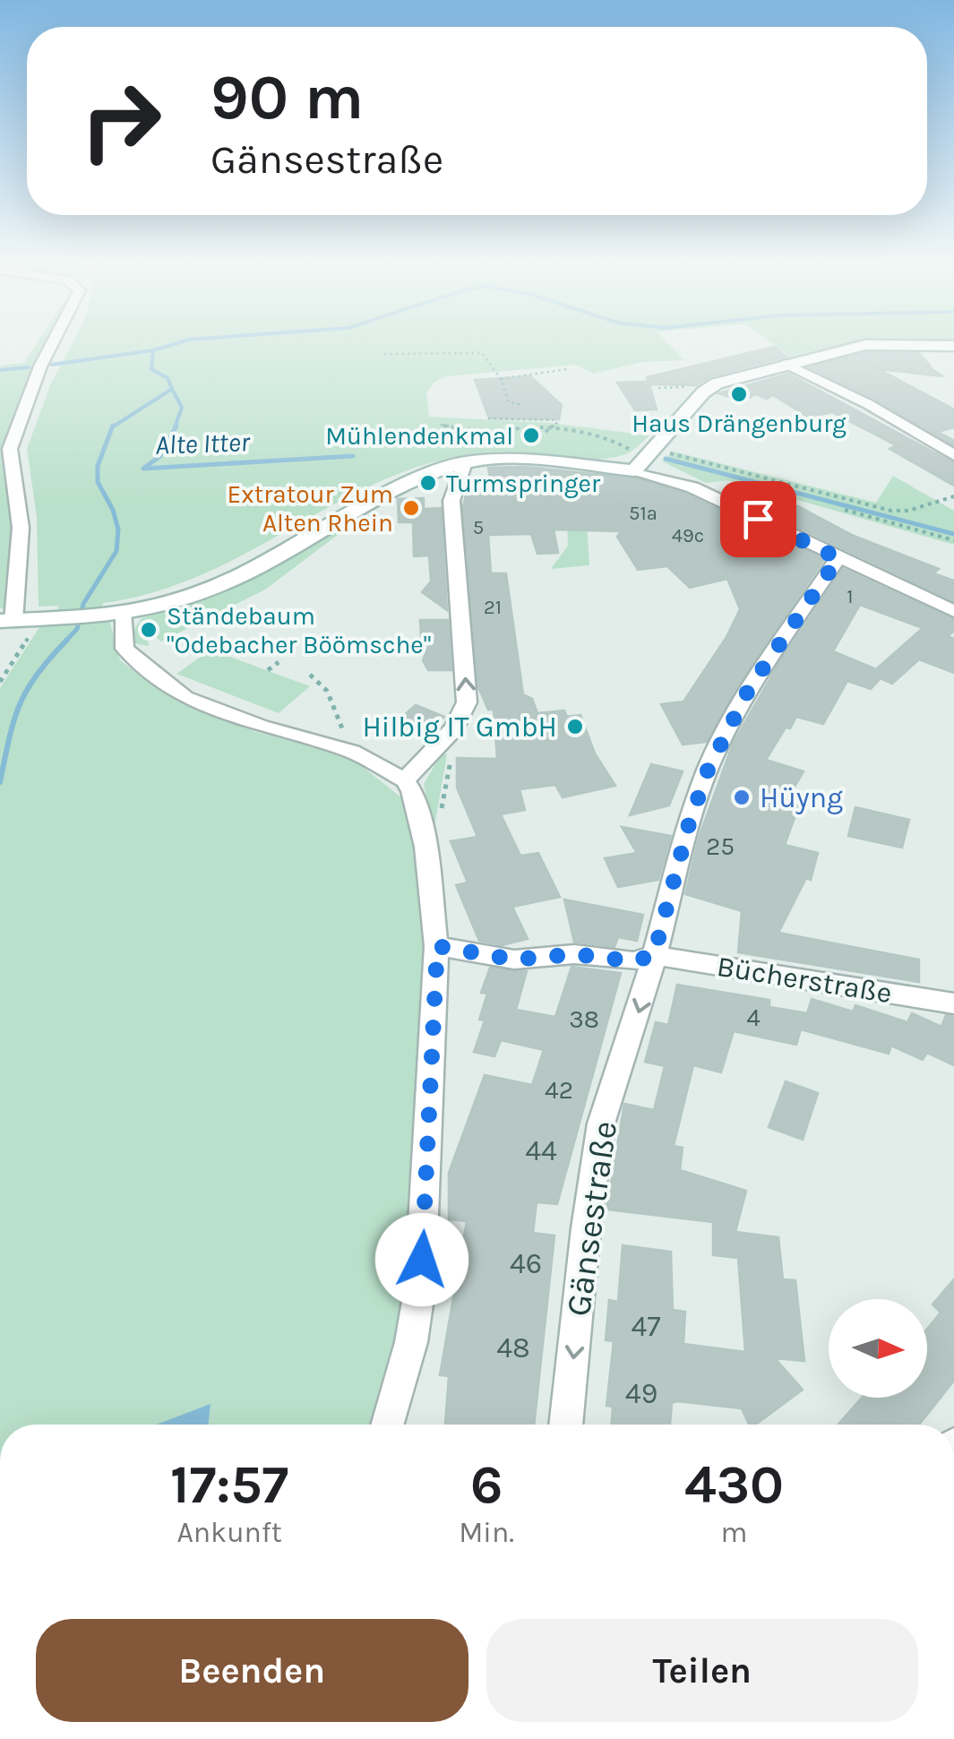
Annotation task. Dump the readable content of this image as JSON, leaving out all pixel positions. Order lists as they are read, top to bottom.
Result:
{
  "streets": {
    "street": ["Bücherstraße", "Gänsestraße"]
  },
  "crossings": [
    ["Bücherstraße", "Gänsestraße"]
  ],
  "water": ["Alte Itter"],
  "places": [
    "Haus Drängenburg",
    "Mühlendenkmal",
    "Turmspringer",
    "Extratour Zum Alten Rhein",
    "Ständebaum \"Odebacher Böömsche\"",
    "Hilbig IT GmbH",
    "Hüyng"
  ],
  "house_numbers": [
    "51a",
    "5",
    "49c",
    "1",
    "21",
    "25",
    "4",
    "38",
    "42",
    "44",
    "46",
    "47",
    "48",
    "49"
  ],
  "north": "right",
  "page": {
    "turn": ["90 m", "Gänsestraße"],
    "eta": [
      "17:57",
      "Ankunft",
      "6",
      "Min.",
      "430",
      "m"
    ],
    "buttons": ["Beenden", "Teilen"]
  }
}
